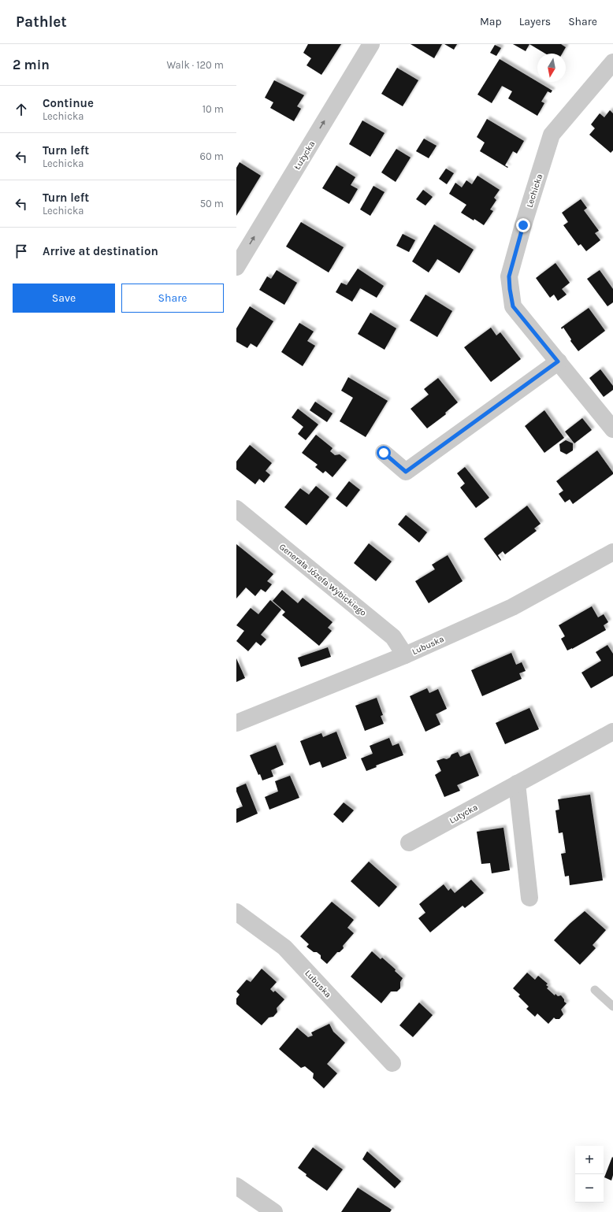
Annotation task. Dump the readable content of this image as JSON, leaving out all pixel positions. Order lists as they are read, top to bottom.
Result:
{
  "streets": {
    "street": [
      "Łużycka",
      "Lechicka",
      "Generała Józefa Wybickiego",
      "Lubuska",
      "Lutycka"
    ]
  },
  "crossings": [
    ["Generała Józefa Wybickiego", "Lubuska"]
  ],
  "one_way": ["Łużycka"],
  "north": "bottom",
  "page": {
    "header": "Pathlet",
    "nav": ["Map", "Layers", "Share"],
    "heading": ["2 min", "Walk · 120 m"],
    "list": [
      ["Continue", "Lechicka", "10 m"],
      ["Turn left", "Lechicka", "60 m"],
      ["Turn left", "Lechicka", "50 m"],
      "Arrive at destination"
    ],
    "buttons": ["Save", "Share"],
    "map_buttons": ["+", "−"]
  }
}
